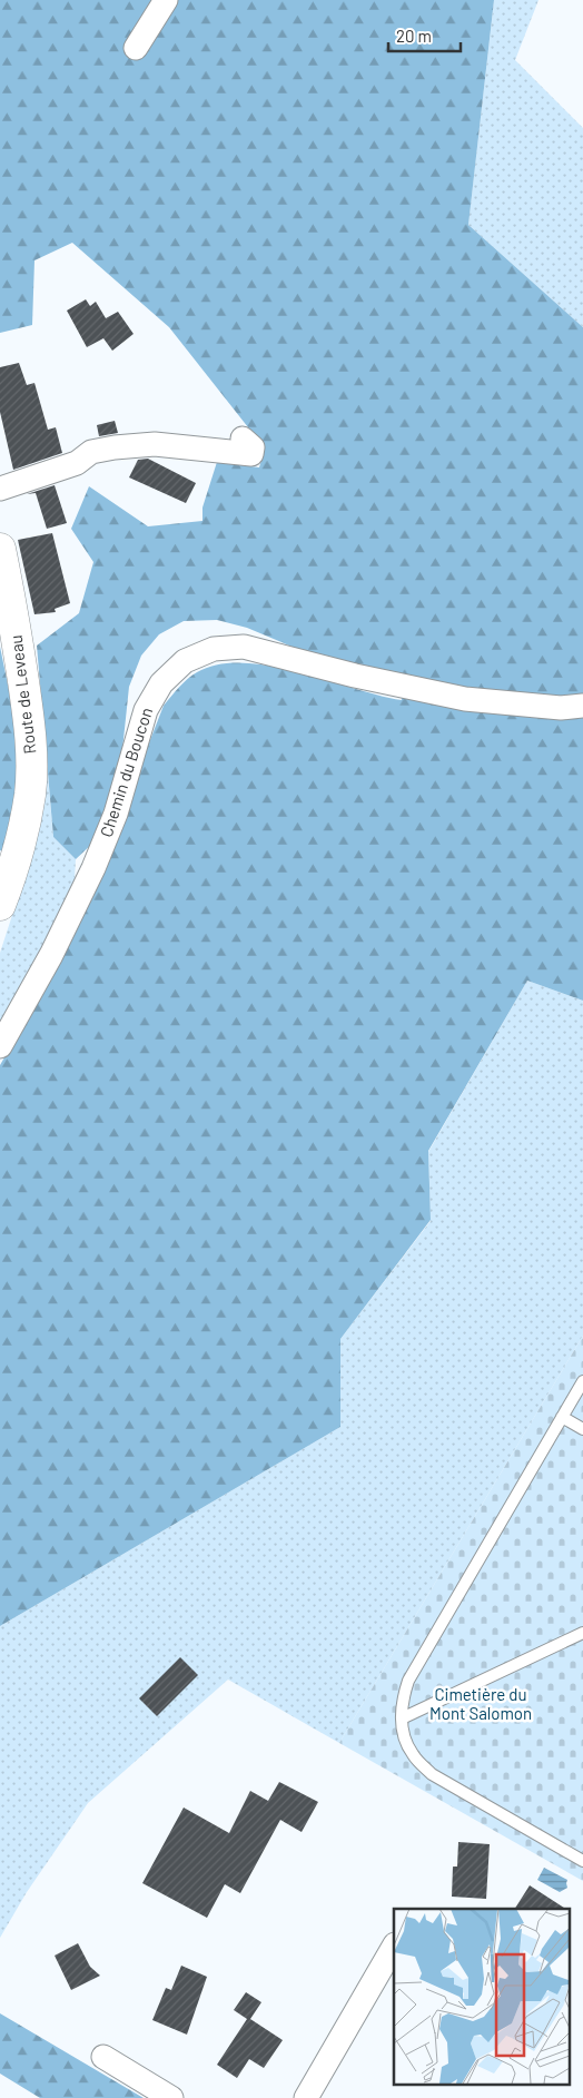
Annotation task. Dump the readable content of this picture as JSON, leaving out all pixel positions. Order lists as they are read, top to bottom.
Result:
{
  "streets": {
    "street": ["Route de Leveau", "Chemin du Boucon"]
  },
  "parks": ["Cimetière du Mont Salomon"],
  "scale_bar": "20 m"
}
